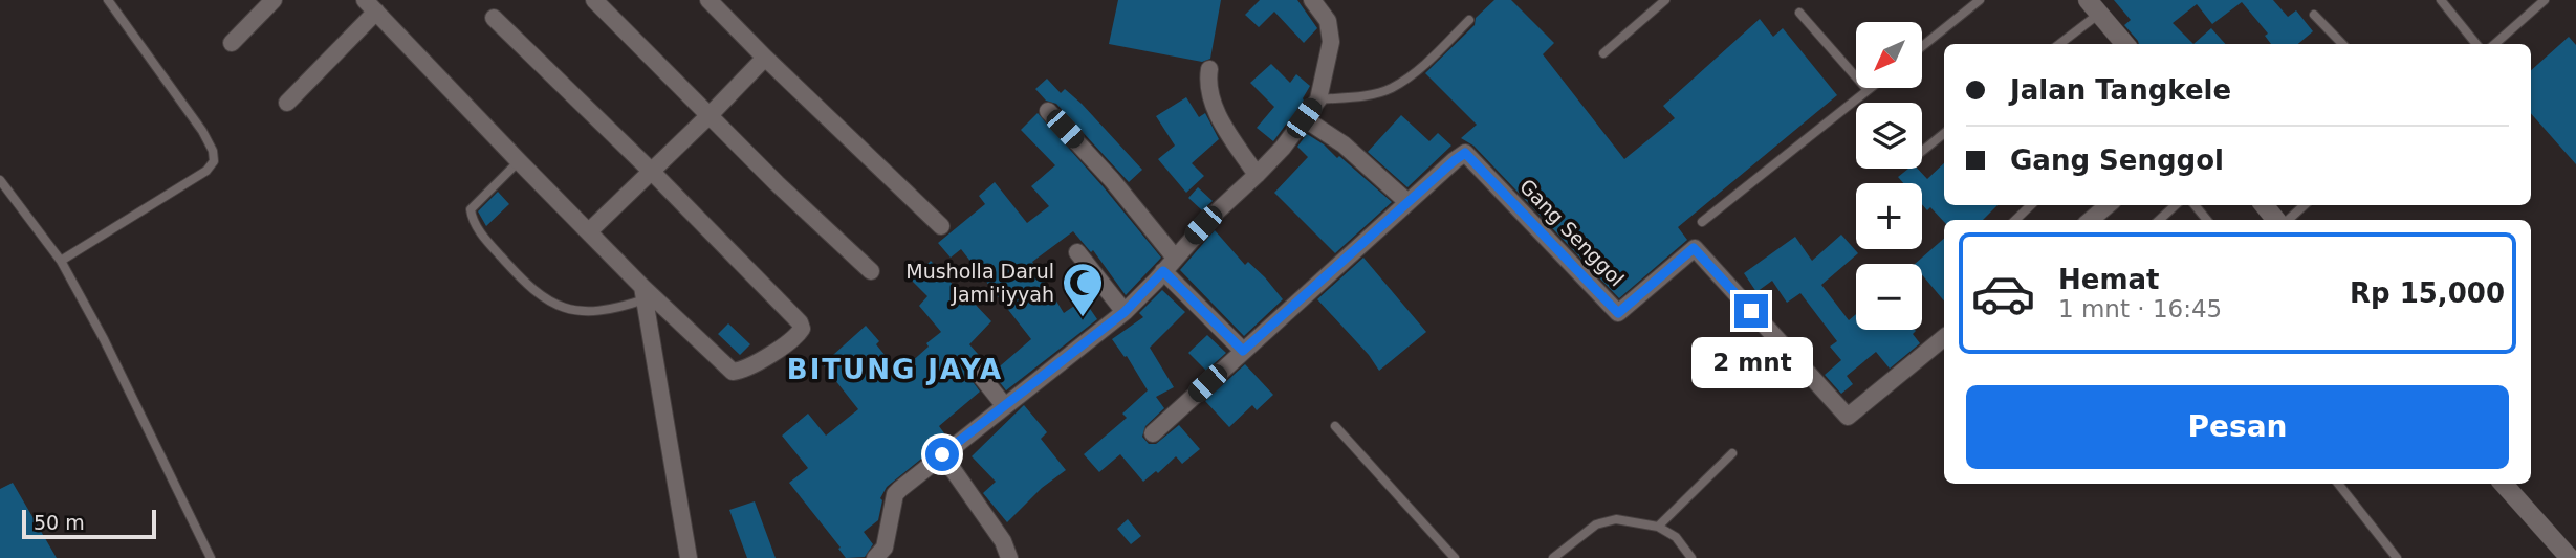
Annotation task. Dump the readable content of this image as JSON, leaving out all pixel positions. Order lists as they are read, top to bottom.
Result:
{
  "streets": {
    "street": ["Gang Senggol"]
  },
  "districts": ["BITUNG JAYA"],
  "places": {
    "mosque": ["Musholla Darul Jami'iyyah"]
  },
  "scale_bar": "50 m",
  "north": "bottom left",
  "page": {
    "map_buttons": ["+", "−"],
    "banner": ["Jalan Tangkele", "Gang Senggol"],
    "list": [
      {
        "name": "Hemat",
        "note": "1 mnt · 16:45",
        "value": "Rp 15,000"
      }
    ],
    "bubble": "2 mnt",
    "buttons": "Pesan",
    "scale": "50 m"
  }
}
